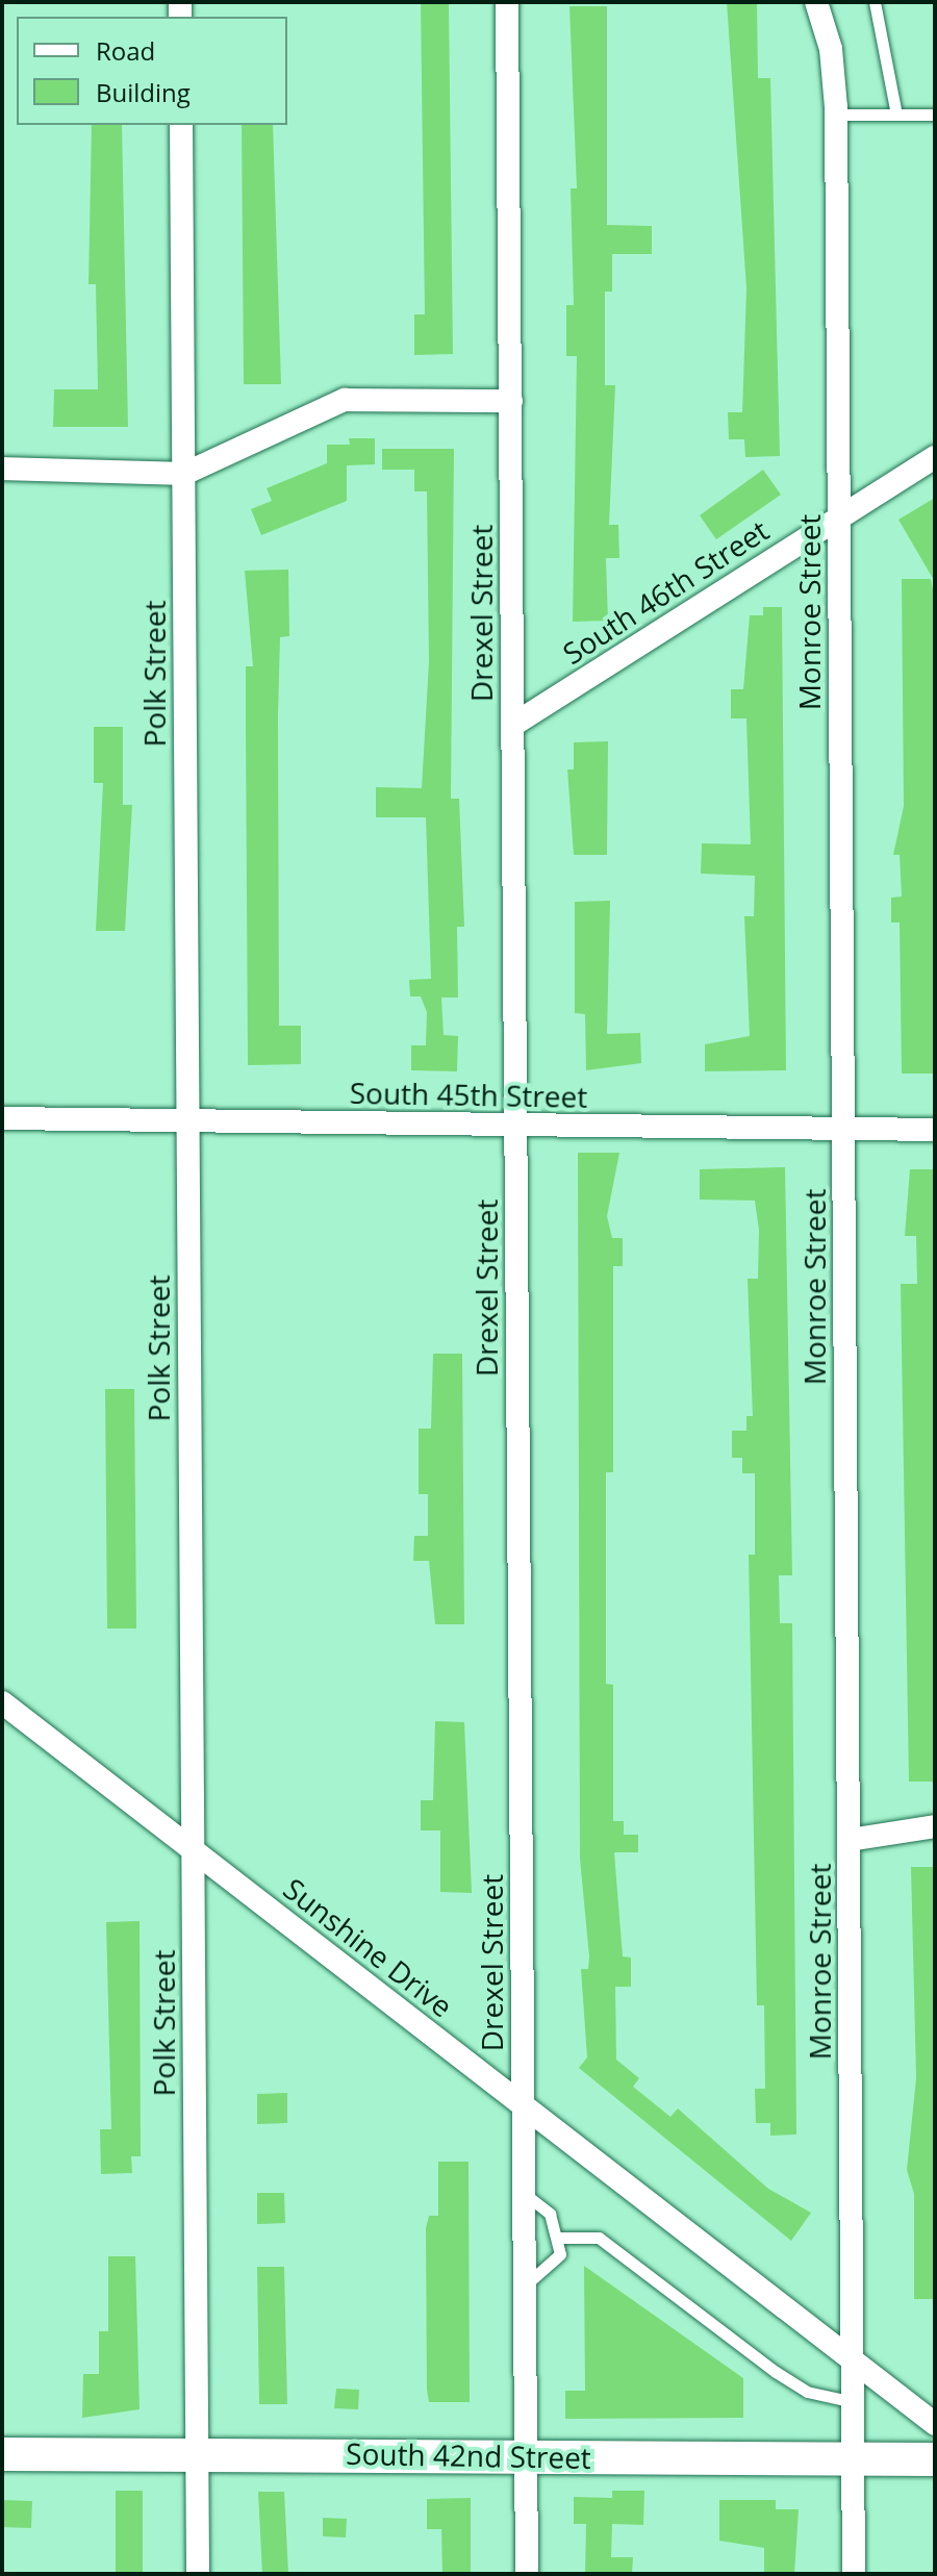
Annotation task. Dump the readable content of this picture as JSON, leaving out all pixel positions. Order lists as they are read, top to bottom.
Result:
{
  "streets": {
    "street": [
      "South 46th Street",
      "Monroe Street",
      "Drexel Street",
      "Polk Street",
      "South 45th Street",
      "Sunshine Drive",
      "South 42nd Street"
    ]
  },
  "crossings": [
    ["South 46th Street", "Monroe Street"],
    ["South 46th Street", "Drexel Street"],
    ["Monroe Street", "South 45th Street"],
    ["Monroe Street", "Sunshine Drive"],
    ["Monroe Street", "South 42nd Street"],
    ["Drexel Street", "South 45th Street"],
    ["Drexel Street", "Sunshine Drive"],
    ["Drexel Street", "South 42nd Street"],
    ["Polk Street", "South 45th Street"],
    ["Polk Street", "Sunshine Drive"],
    ["Polk Street", "South 42nd Street"]
  ],
  "legend": ["Road", "Building"]
}
